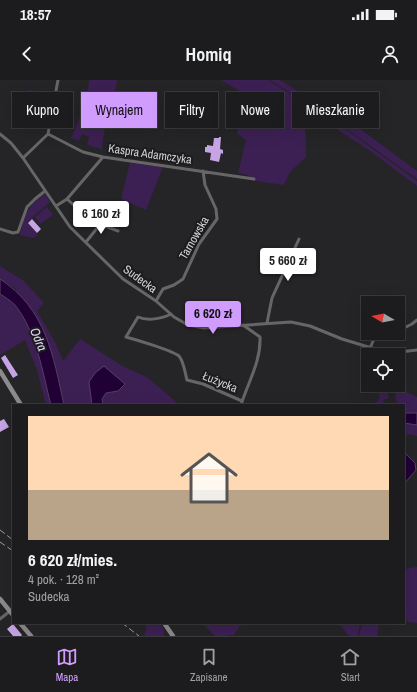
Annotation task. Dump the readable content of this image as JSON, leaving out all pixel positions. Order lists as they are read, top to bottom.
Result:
{
  "streets": {
    "street": [
      "Kaspra Adamczyka",
      "Tarnowska",
      "Sudecka",
      "Łużycka"
    ]
  },
  "crossings": [
    ["Kaspra Adamczyka", "Tarnowska"],
    ["Tarnowska", "Sudecka"],
    ["Sudecka", "Łużycka"]
  ],
  "water": ["Odra"],
  "north": "left",
  "page": {
    "status": "18:57",
    "header": "Homiq",
    "chip": [
      "Kupno",
      "Wynajem",
      "Filtry",
      "Nowe",
      "Mieszkanie"
    ],
    "price": ["6 160 zł", "5 660 zł", "6 620 zł"],
    "list": [
      {
        "name": "6 620 zł/mies.",
        "note": "4 pok. · 128 m² · Sudecka"
      }
    ],
    "tabs": ["Mapa", "Zapisane", "Start"]
  }
}
